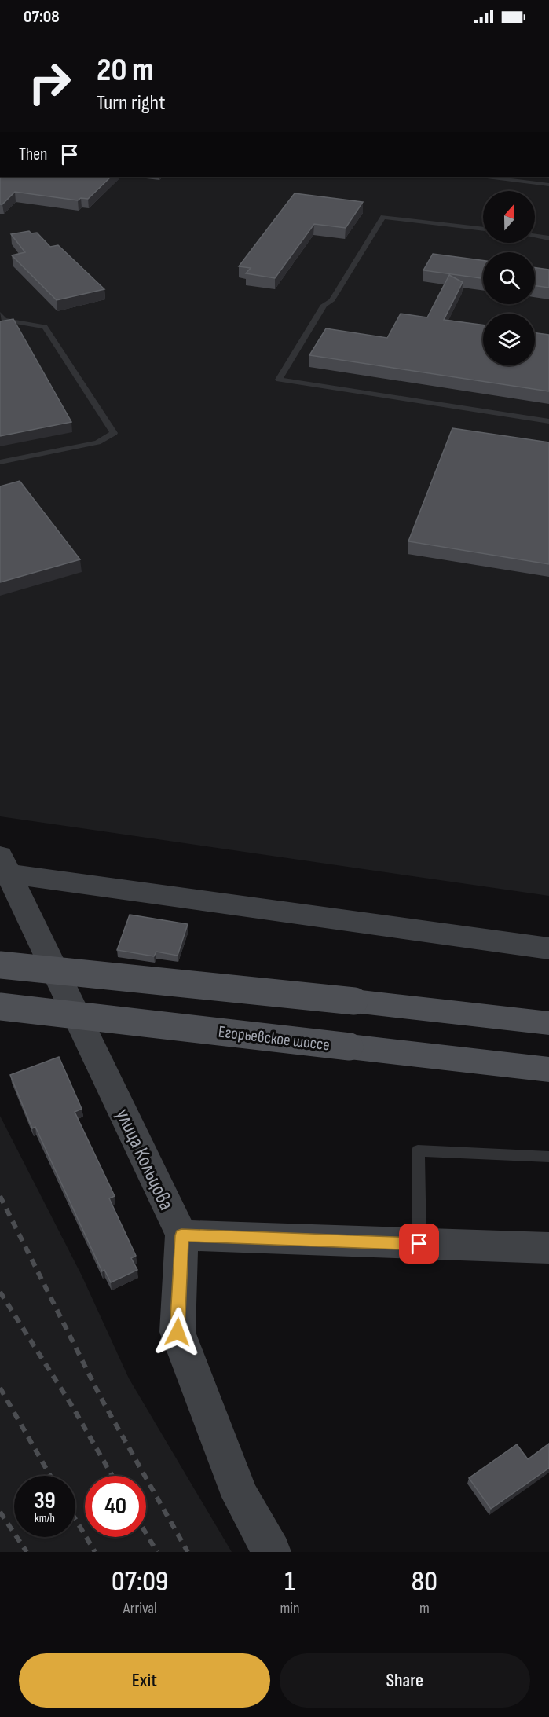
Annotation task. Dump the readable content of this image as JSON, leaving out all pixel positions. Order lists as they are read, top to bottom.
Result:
{
  "streets": {
    "main road": ["Егорьевское шоссе"],
    "street": ["улица Кольцова"]
  },
  "north": "top",
  "page": {
    "status": "07:08",
    "turn": ["20 m", "Turn right"],
    "then": "Then",
    "speed": "39 km/h",
    "limit": "40",
    "eta": [
      "07:09",
      "Arrival",
      "1",
      "min",
      "80",
      "m"
    ],
    "buttons": ["Exit", "Share"]
  }
}
